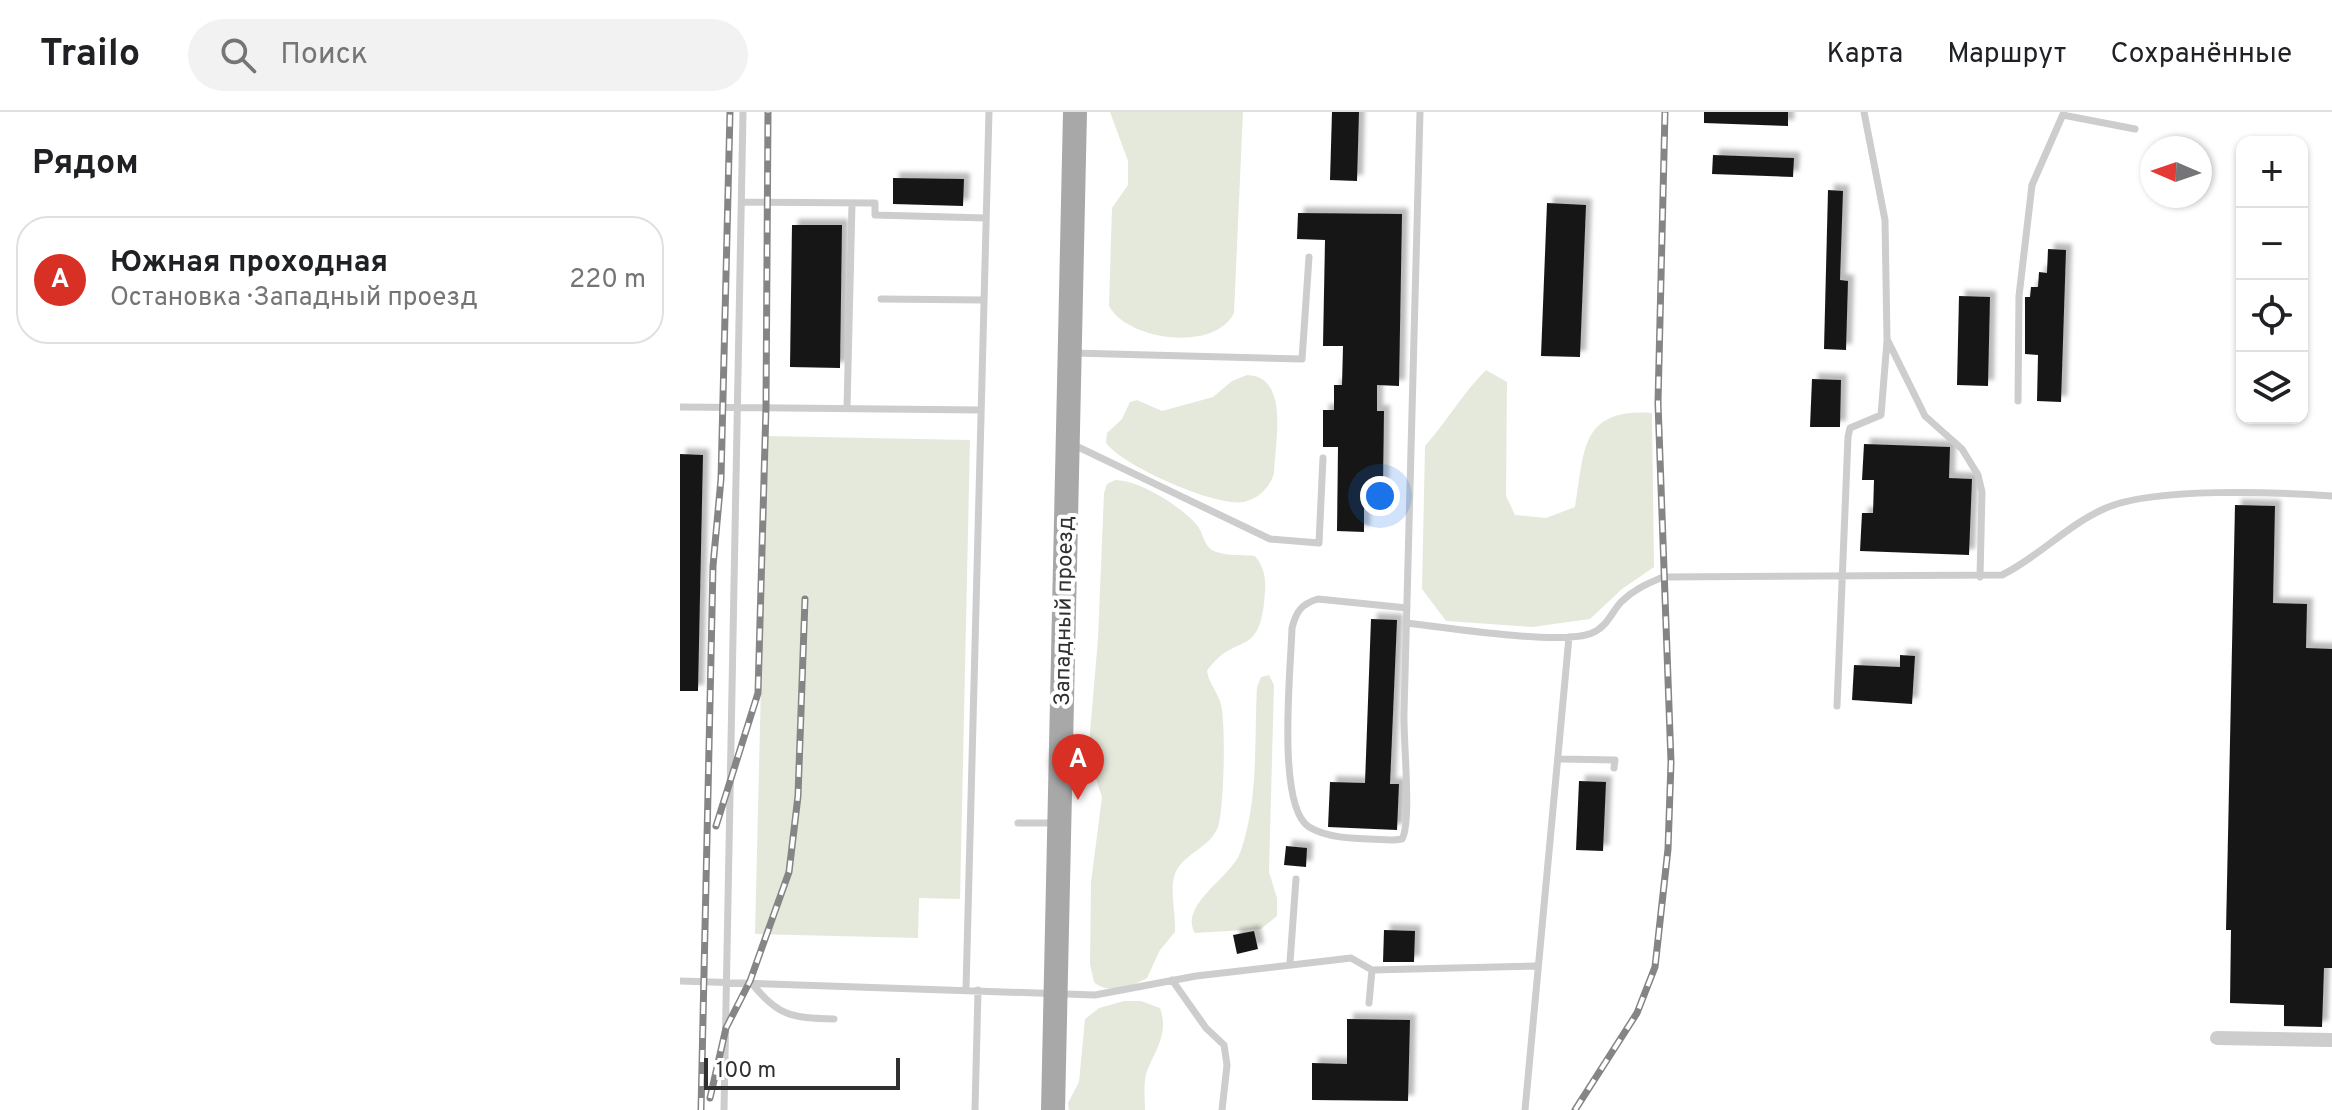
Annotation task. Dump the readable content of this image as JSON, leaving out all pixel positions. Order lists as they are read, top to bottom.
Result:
{
  "streets": {
    "main road": ["Западный проезд"]
  },
  "scale_bar": "100 m",
  "north": "left",
  "page": {
    "header": "Trailo",
    "search": "Поиск",
    "nav": ["Карта", "Маршрут", "Сохранённые"],
    "heading": "Рядом",
    "map_buttons": ["+", "−"],
    "list": [
      {
        "mark": "A",
        "name": "Южная проходная",
        "note": "Остановка · Западный проезд",
        "value": "220 m"
      }
    ],
    "pins": "A",
    "scale": "100 m"
  }
}
